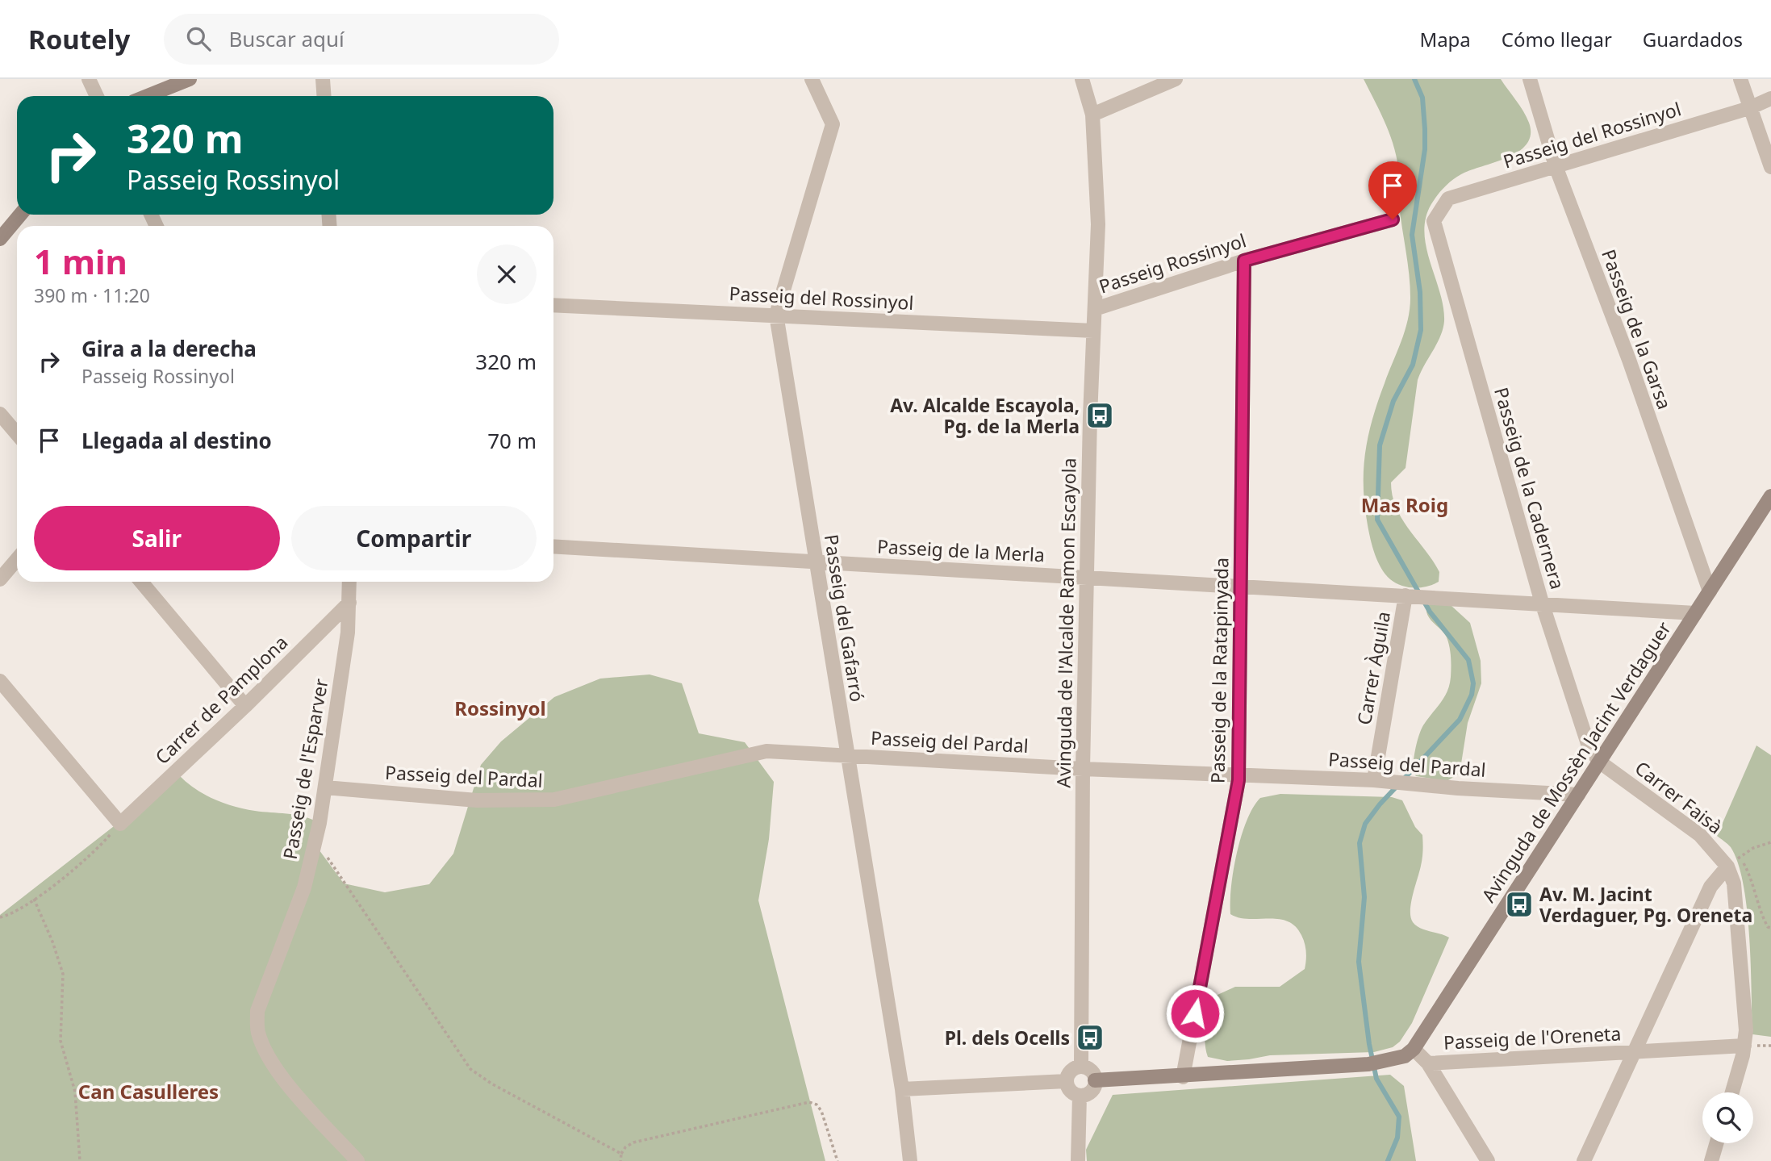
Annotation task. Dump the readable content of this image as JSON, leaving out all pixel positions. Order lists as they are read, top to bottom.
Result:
{
  "streets": {
    "street": [
      "Passeig del Rossinyol",
      "Passeig Rossinyol",
      "Passeig de la Garsa",
      "Passeig de la Cadernera",
      "Passeig de la Merla",
      "Passeig del Gafarró",
      "Avinguda de l'Alcalde Ramon Escayola",
      "Carrer Àguila",
      "Passeig de la Ratapinyada",
      "Carrer de Pamplona",
      "Passeig del Pardal",
      "Avinguda de Mossèn Jacint Verdaguer",
      "Passeig de l'Esparver",
      "Carrer Faisà",
      "Passeig de l'Oreneta"
    ]
  },
  "crossings": [
    ["Passeig del Rossinyol", "Passeig de la Garsa"],
    ["Passeig del Rossinyol", "Passeig de la Cadernera"],
    ["Passeig del Rossinyol", "Passeig del Gafarró"],
    ["Passeig del Rossinyol", "Avinguda de l'Alcalde Ramon Escayola"],
    ["Passeig Rossinyol", "Avinguda de l'Alcalde Ramon Escayola"],
    ["Passeig Rossinyol", "Passeig de la Ratapinyada"],
    ["Passeig de la Garsa", "Avinguda de Mossèn Jacint Verdaguer"],
    ["Passeig de la Cadernera", "Passeig de la Merla"],
    ["Passeig de la Cadernera", "Avinguda de Mossèn Jacint Verdaguer"],
    ["Passeig de la Cadernera", "Carrer Faisà"],
    ["Passeig de la Merla", "Passeig del Gafarró"],
    ["Passeig de la Merla", "Avinguda de l'Alcalde Ramon Escayola"],
    ["Passeig de la Merla", "Carrer Àguila"],
    ["Passeig de la Merla", "Passeig de la Ratapinyada"],
    ["Passeig de la Merla", "Avinguda de Mossèn Jacint Verdaguer"],
    ["Passeig del Gafarró", "Passeig del Pardal"],
    ["Avinguda de l'Alcalde Ramon Escayola", "Passeig del Pardal"],
    ["Carrer Àguila", "Passeig del Pardal"],
    ["Passeig de la Ratapinyada", "Passeig del Pardal"],
    ["Carrer de Pamplona", "Passeig de l'Esparver"],
    ["Passeig del Pardal", "Avinguda de Mossèn Jacint Verdaguer"],
    ["Passeig del Pardal", "Passeig de l'Esparver"],
    ["Avinguda de Mossèn Jacint Verdaguer", "Carrer Faisà"],
    ["Avinguda de Mossèn Jacint Verdaguer", "Passeig de l'Oreneta"],
    ["Carrer Faisà", "Passeig de l'Oreneta"]
  ],
  "districts": ["Mas Roig", "Rossinyol", "Can Casulleres"],
  "places": {
    "bus stop": ["Av. Alcalde Escayola, Pg. de la Merla", "Av. M. Jacint Verdaguer, Pg. Oreneta", "Pl. dels Ocells"]
  },
  "page": {
    "header": "Routely",
    "search": "Buscar aquí",
    "nav": ["Mapa", "Cómo llegar", "Guardados"],
    "turn": ["320 m", "Passeig Rossinyol"],
    "heading": ["1 min", "390 m · 11:20"],
    "list": [
      {
        "name": "Gira a la derecha",
        "note": "Passeig Rossinyol",
        "value": "320 m"
      },
      {
        "name": "Llegada al destino",
        "value": "70 m"
      }
    ],
    "buttons": ["Salir", "Compartir"]
  }
}
